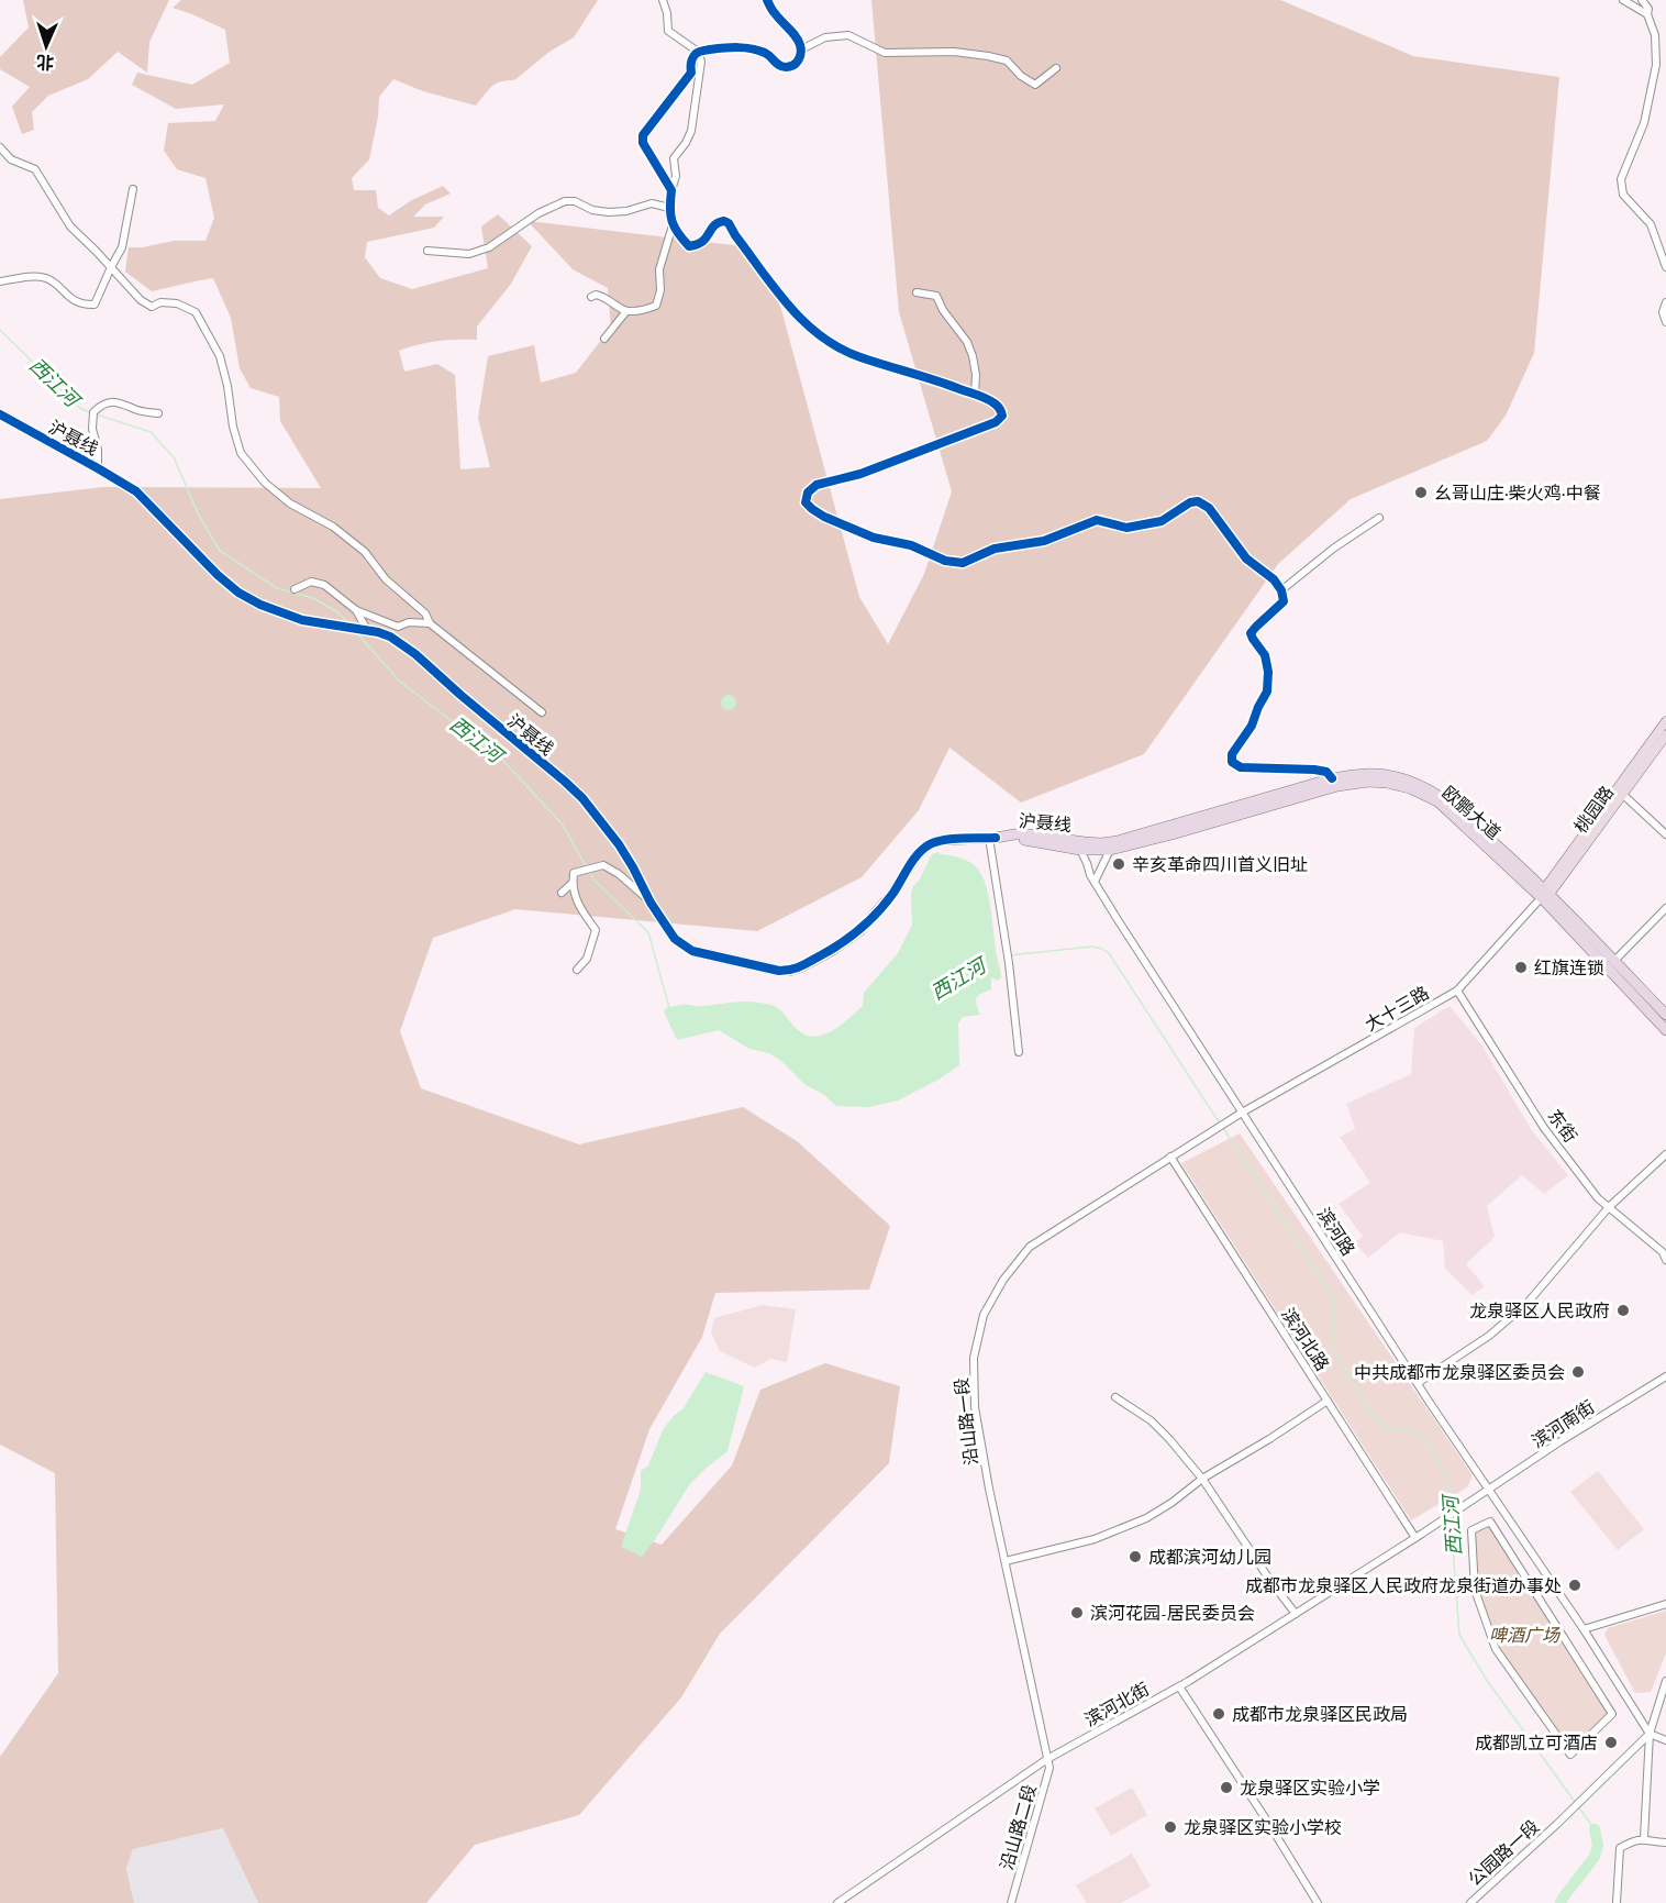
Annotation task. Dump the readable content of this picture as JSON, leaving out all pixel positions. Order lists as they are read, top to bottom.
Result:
{
  "streets": {
    "highway": ["沪聂线", "欧鹏大道"],
    "main road": ["桃园路"],
    "street": [
      "大十三路",
      "东街",
      "滨河路",
      "滨河北路",
      "沿山路一段",
      "滨河南街",
      "滨河北街",
      "沿山路二段",
      "公园路一段"
    ]
  },
  "crossings": [
    ["沪聂线", "桃园路"],
    ["沪聂线", "欧鹏大道"],
    ["沪聂线", "大十三路"],
    ["沪聂线", "滨河路"],
    ["桃园路", "欧鹏大道"],
    ["桃园路", "大十三路"],
    ["欧鹏大道", "大十三路"],
    ["欧鹏大道", "滨河路"],
    ["大十三路", "东街"],
    ["大十三路", "滨河路"],
    ["大十三路", "沿山路一段"],
    ["滨河路", "滨河南街"],
    ["滨河路", "公园路一段"],
    ["滨河北路", "沿山路一段"],
    ["滨河北路", "滨河南街"],
    ["滨河北路", "滨河北街"],
    ["沿山路一段", "滨河北街"],
    ["沿山路一段", "沿山路二段"],
    ["滨河南街", "滨河北街"],
    ["滨河北街", "沿山路二段"]
  ],
  "water": ["西江河"],
  "parks": ["啤酒广场"],
  "places": [
    "幺哥山庄·柴火鸡·中餐",
    "辛亥革命四川首义旧址",
    "红旗连锁",
    "龙泉驿区人民政府",
    "中共成都市龙泉驿区委员会",
    "成都滨河幼儿园",
    "成都市龙泉驿区人民政府龙泉街道办事处",
    "滨河花园-居民委员会",
    "成都市龙泉驿区民政局",
    "成都凯立可酒店",
    "龙泉驿区实验小学",
    "龙泉驿区实验小学校"
  ],
  "north": "bottom"
}
